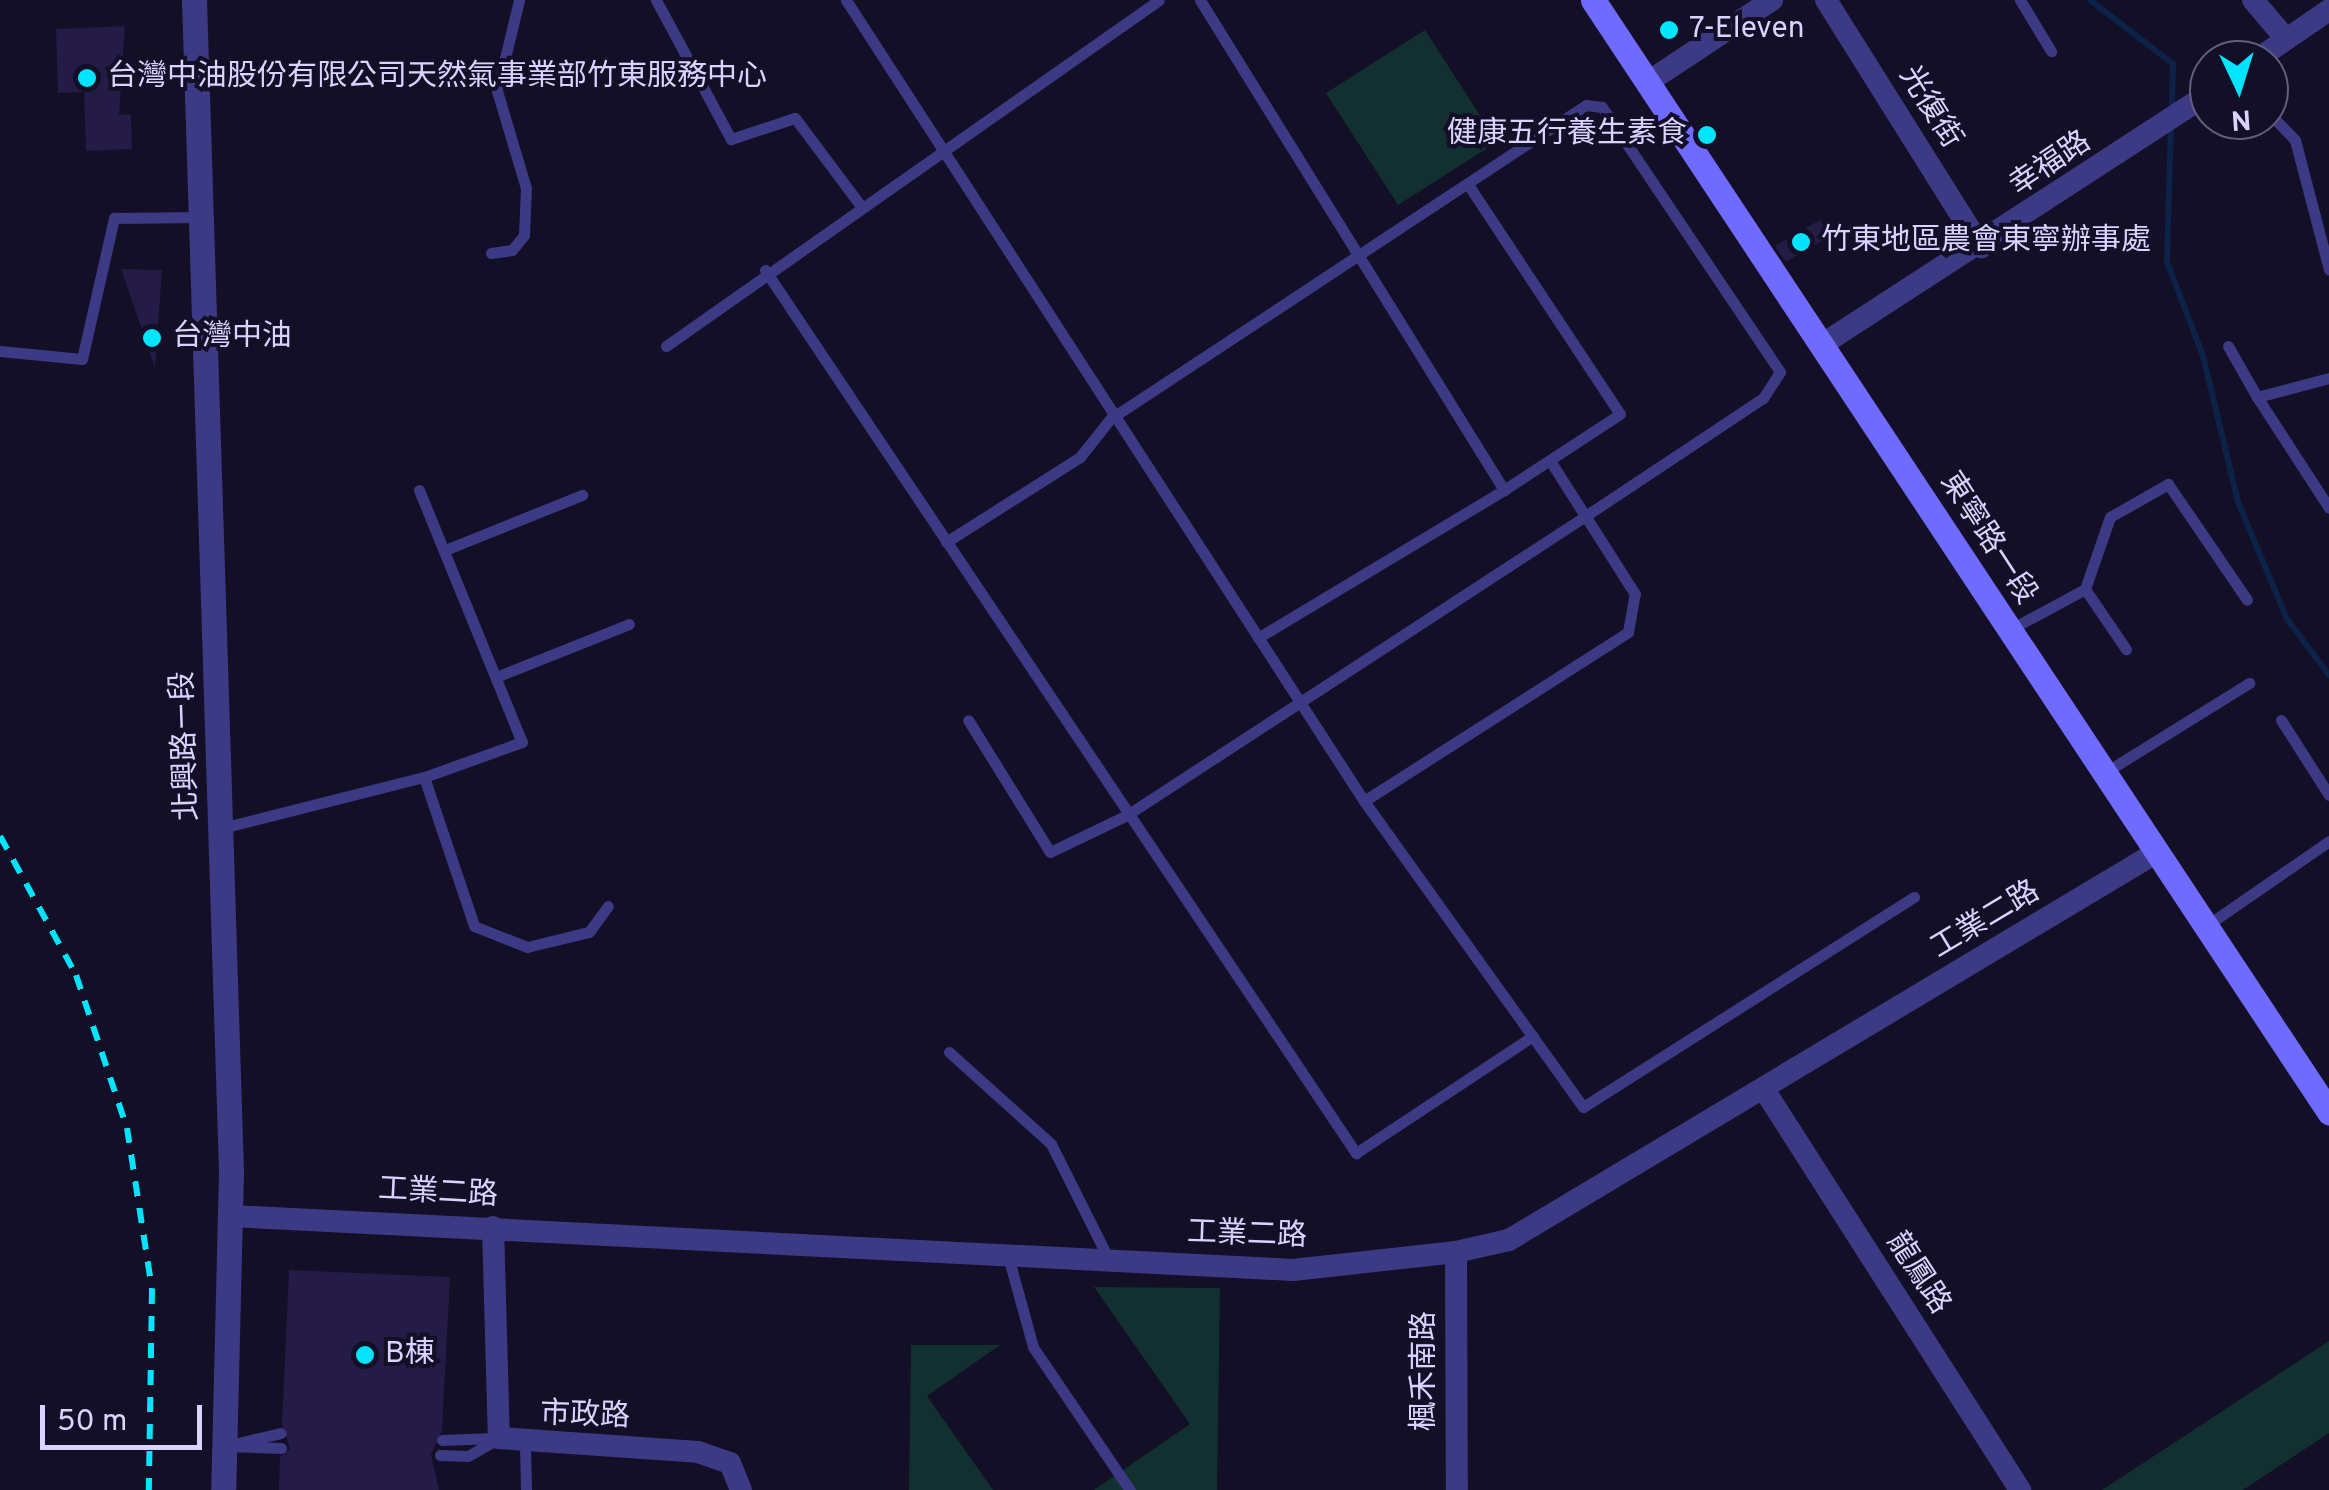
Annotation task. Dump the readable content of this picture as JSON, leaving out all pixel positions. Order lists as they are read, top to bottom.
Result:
{
  "streets": {
    "main road": ["東寧路一段"],
    "street": [
      "光復街",
      "幸福路",
      "北興路ㄧ段",
      "工業二路",
      "龍鳳路",
      "楓禾南路",
      "市政路"
    ]
  },
  "crossings": [
    ["光復街", "幸福路"],
    ["幸福路", "東寧路一段"],
    ["東寧路一段", "工業二路"],
    ["北興路ㄧ段", "工業二路"],
    ["工業二路", "龍鳳路"],
    ["工業二路", "楓禾南路"],
    ["工業二路", "市政路"]
  ],
  "places": [
    "7-Eleven",
    "台灣中油股份有限公司天然氣事業部竹東服務中心",
    "健康五行養生素食",
    "竹東地區農會東寧辦事處",
    "台灣中油",
    "B棟"
  ],
  "scale_bar": "50 m",
  "north": "bottom"
}
